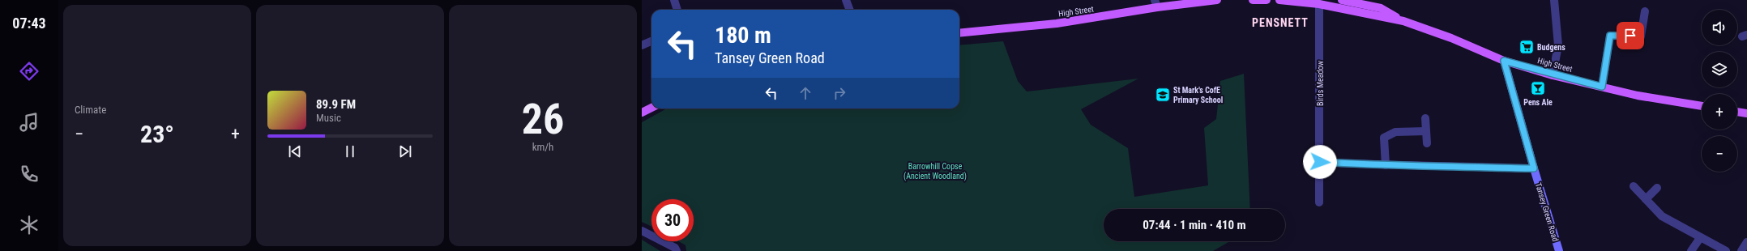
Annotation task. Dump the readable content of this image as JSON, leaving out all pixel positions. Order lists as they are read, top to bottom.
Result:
{
  "streets": {
    "main road": ["High Street"],
    "street": ["Birds Meadow", "Tansey Green Road"]
  },
  "crossings": [
    ["High Street", "Birds Meadow"],
    ["High Street", "Tansey Green Road"]
  ],
  "districts": ["PENSNETT"],
  "parks": ["Barrowhill Copse (Ancient Woodland)"],
  "places": {
    "supermarket": ["Budgens"],
    "bar": ["Pens Ale"],
    "school or university": ["St Mark's CofE Primary School"]
  },
  "page": {
    "tabs": "07:43",
    "tile": [
      "Climate",
      ["26", "km/h"]
    ],
    "map_buttons": ["+", "−"],
    "turn": ["180 m", "Tansey Green Road"],
    "song": ["89.9 FM", "Music"],
    "heat": ["−", "23°", "+"],
    "limit": "30",
    "trip": "07:44 · 1 min · 410 m"
  }
}
